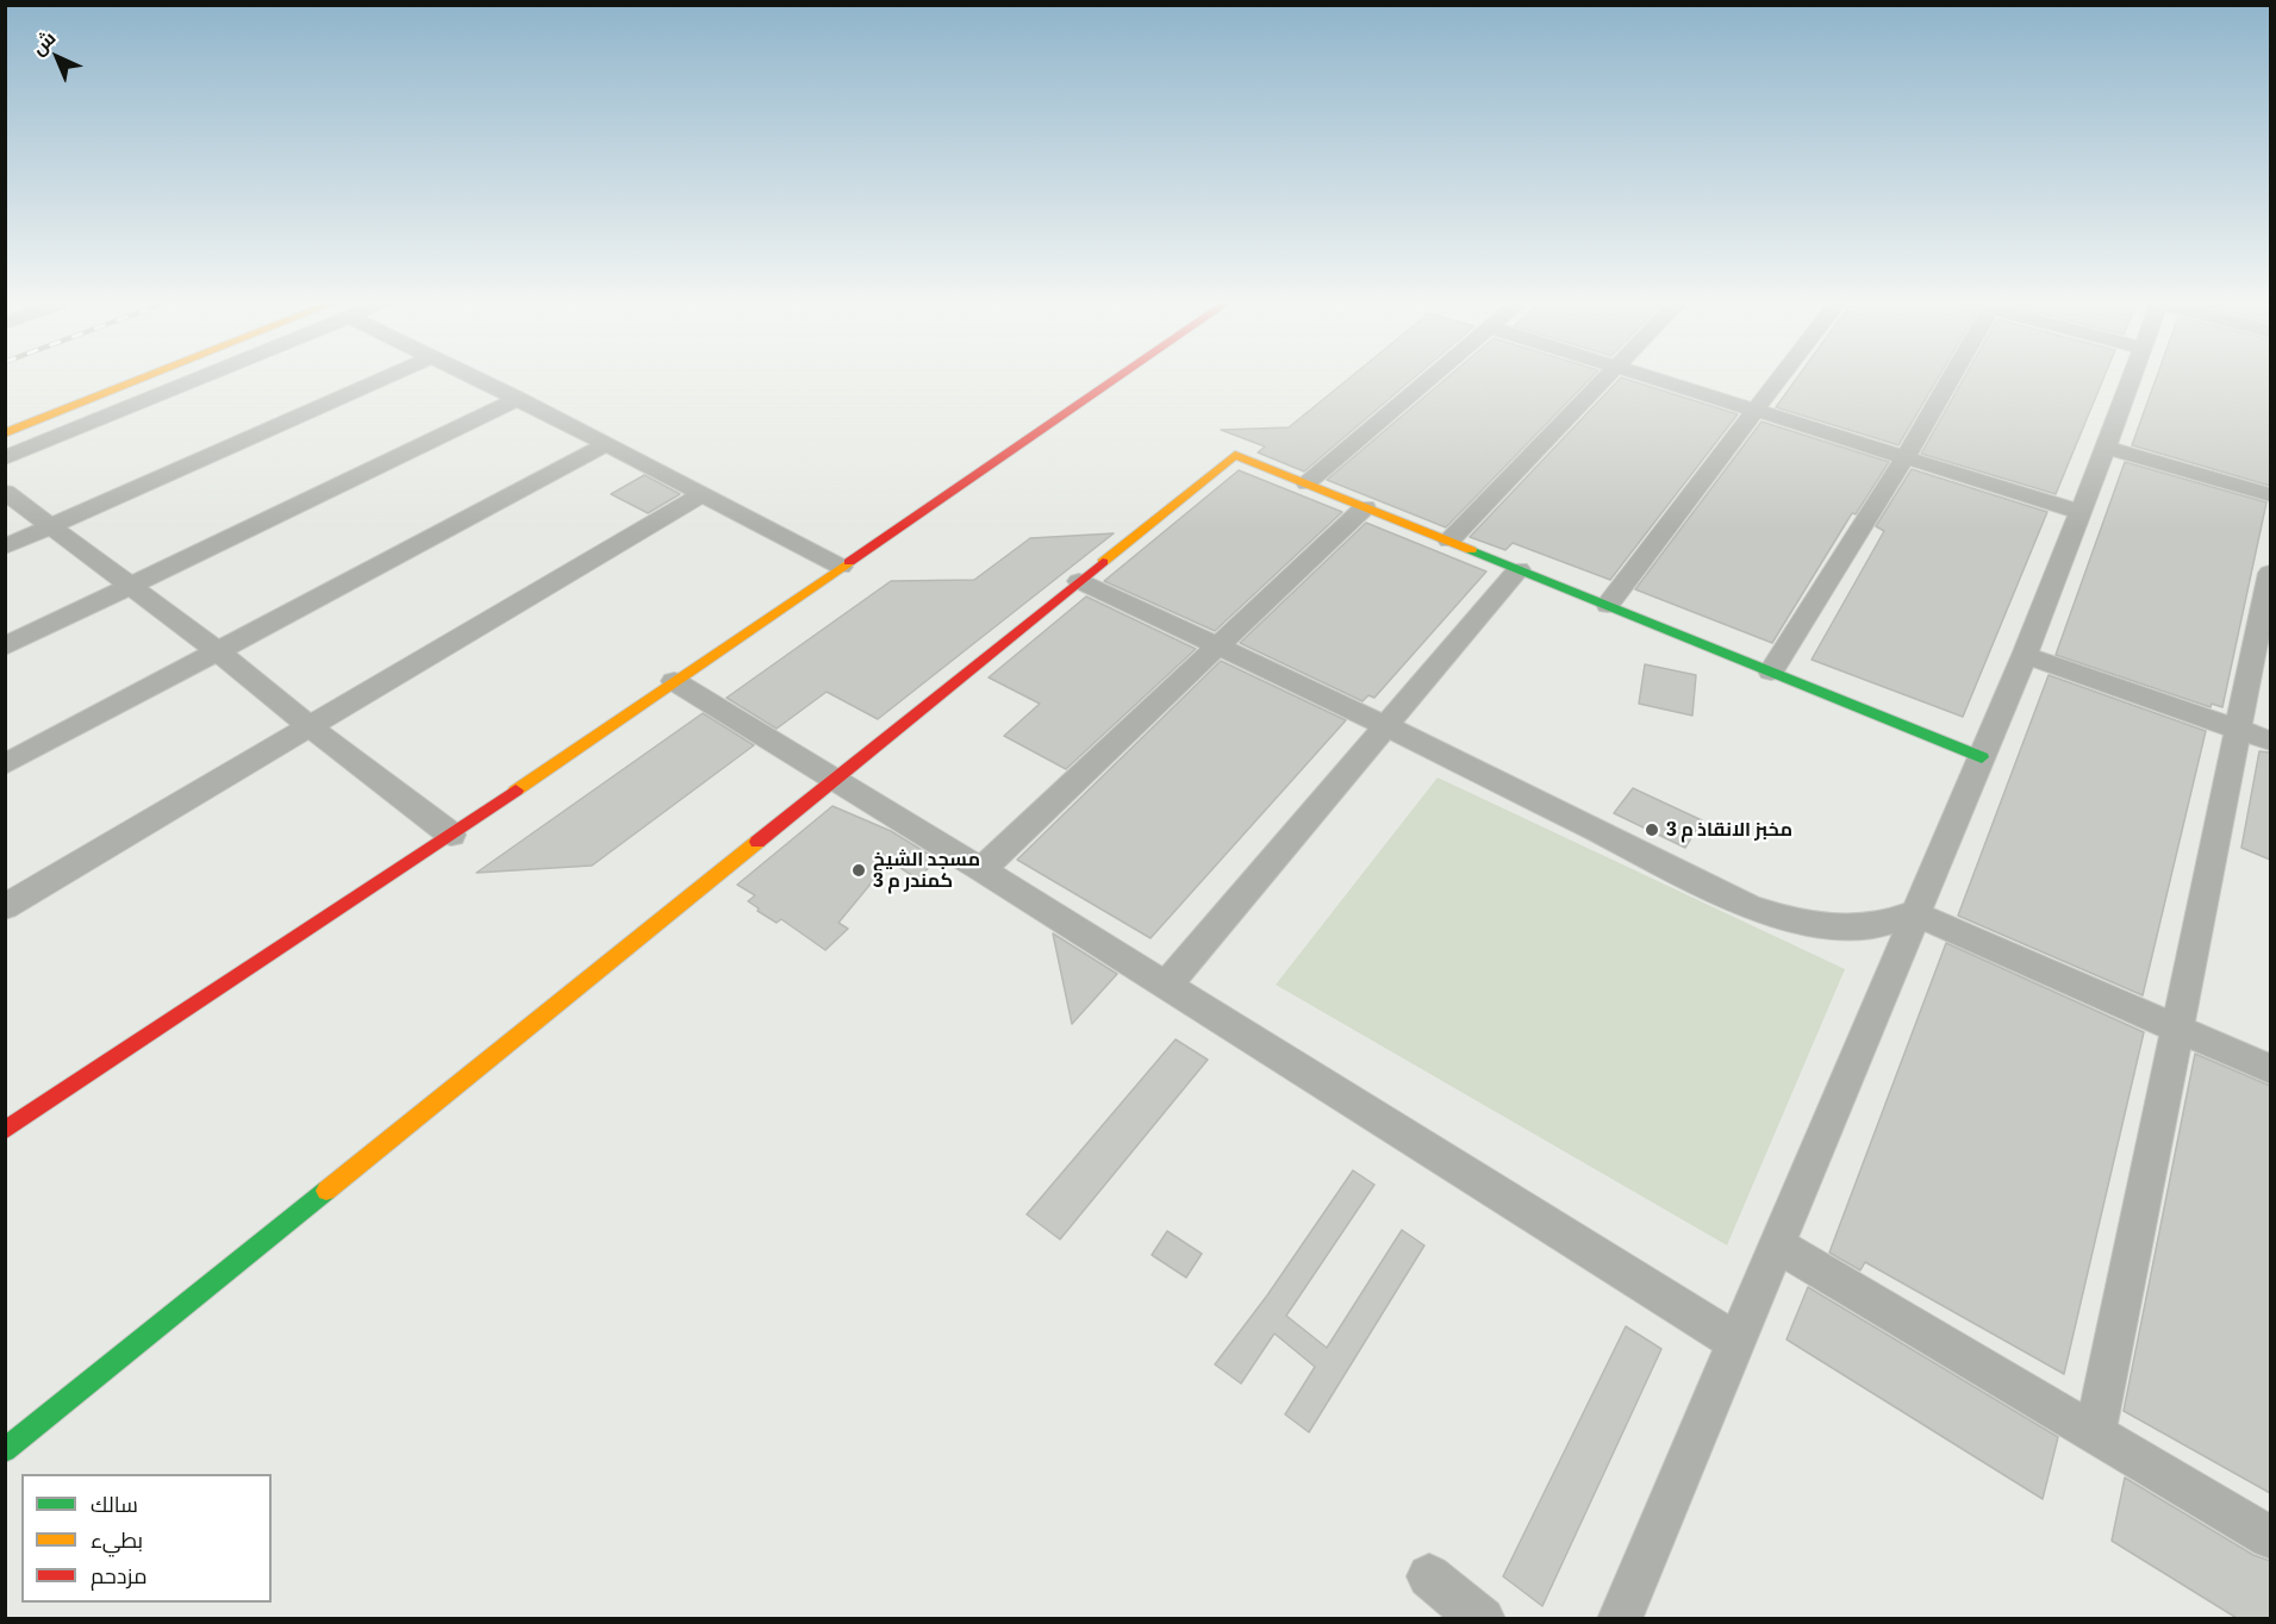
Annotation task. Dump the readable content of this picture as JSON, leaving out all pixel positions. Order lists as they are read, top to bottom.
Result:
{
  "places": ["مخبز الانقاذ م 3", "مسجد الشيخ كمندر م 3"],
  "legend": ["سالك", "بطيء", "مزدحم"],
  "north": "top left"
}
